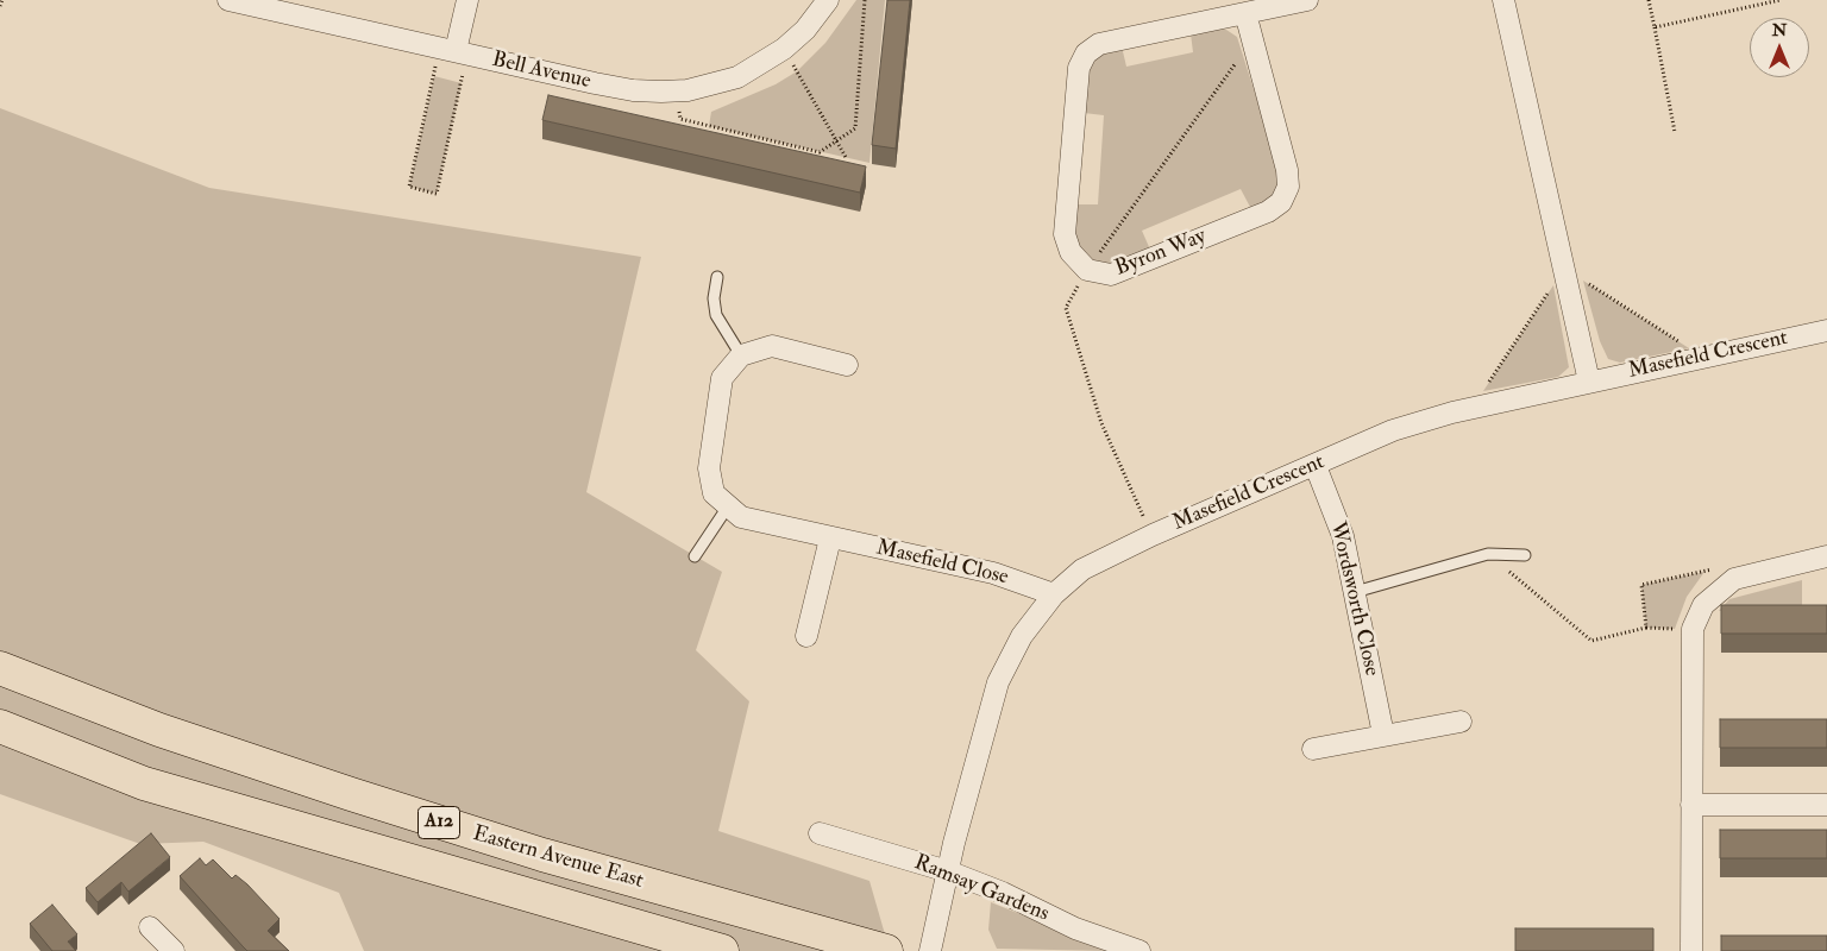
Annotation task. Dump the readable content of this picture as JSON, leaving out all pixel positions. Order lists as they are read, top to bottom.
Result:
{
  "streets": {
    "highway": ["A12", "Eastern Avenue East"],
    "street": [
      "Bell Avenue",
      "Byron Way",
      "Masefield Crescent",
      "Masefield Close",
      "Wordsworth Close",
      "Ramsay Gardens"
    ]
  },
  "crossings": [
    ["Masefield Crescent", "Masefield Close"],
    ["Masefield Crescent", "Wordsworth Close"],
    ["Masefield Crescent", "Ramsay Gardens"]
  ],
  "north": "top"
}
